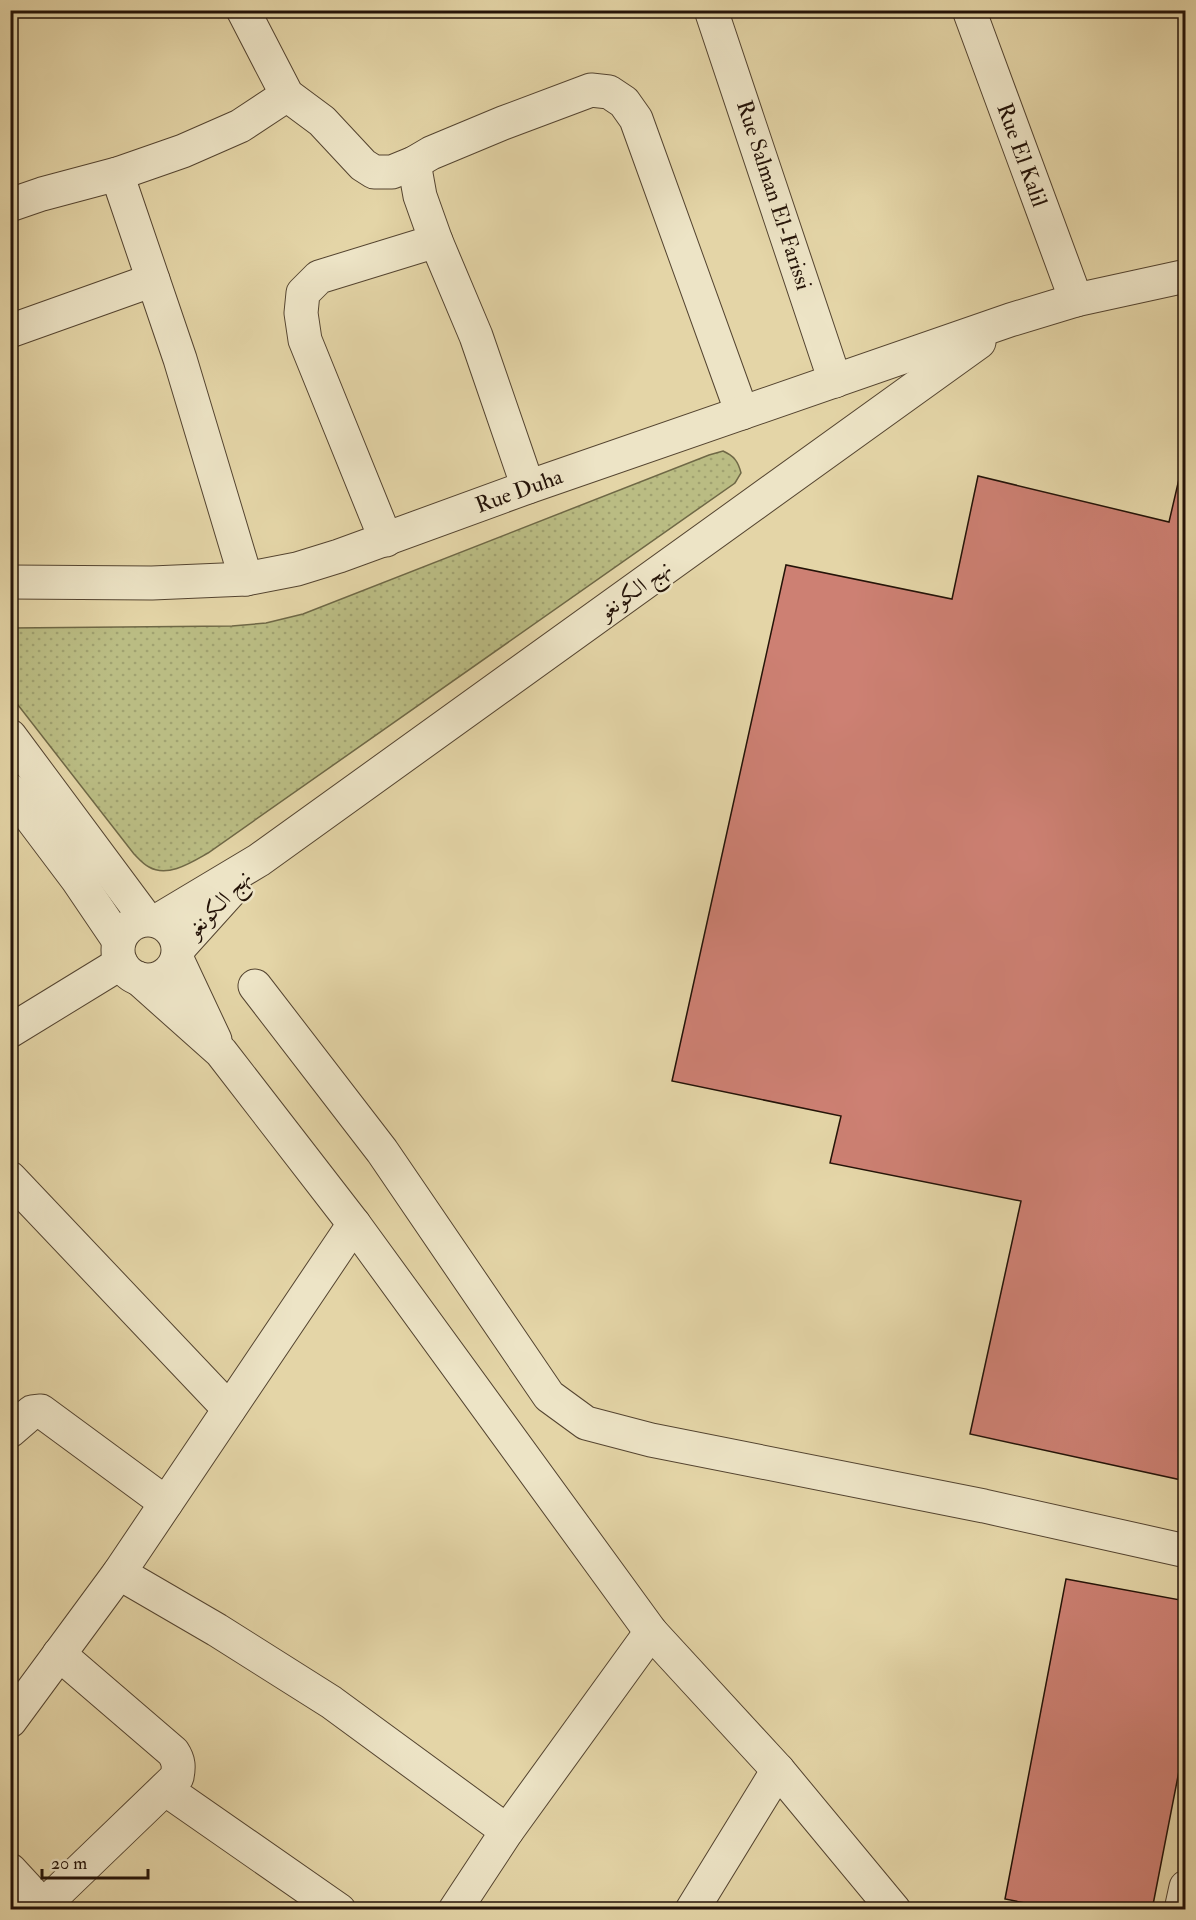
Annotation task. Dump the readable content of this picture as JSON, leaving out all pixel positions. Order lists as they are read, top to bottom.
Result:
{
  "streets": {
    "street": [
      "Rue El Kalil",
      "Rue Salman El-Farissi",
      "Rue Duha",
      "نهج الكونغو"
    ]
  },
  "crossings": [
    ["Rue El Kalil", "Rue Duha"],
    ["Rue Salman El-Farissi", "Rue Duha"],
    ["Rue Duha", "نهج الكونغو"]
  ],
  "scale_bar": "20 m"
}
